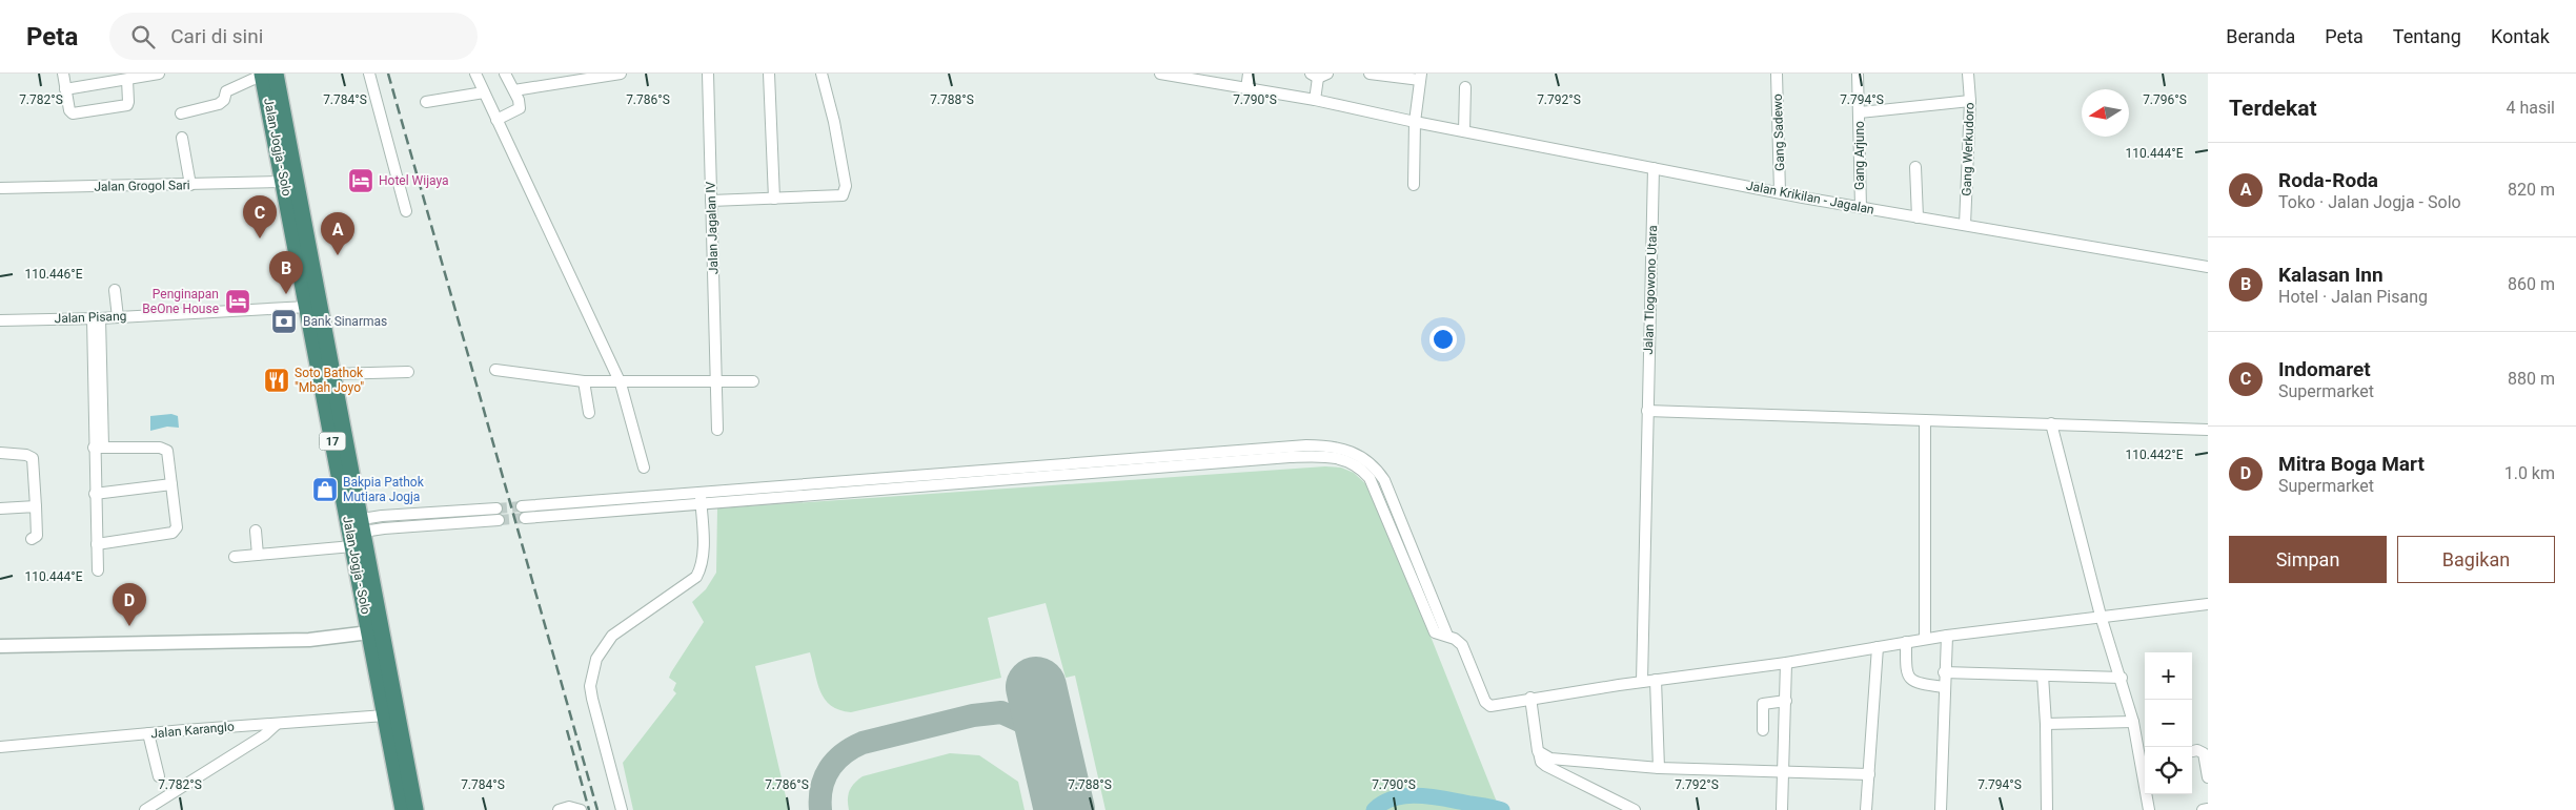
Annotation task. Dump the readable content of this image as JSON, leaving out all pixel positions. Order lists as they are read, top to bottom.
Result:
{
  "streets": {
    "highway": ["Jalan Jogja - Solo", "17"],
    "street": [
      "Gang Sadewo",
      "Gang Werkudoro",
      "Gang Arjuno",
      "Jalan Grogol Sari",
      "Jalan Krikilan - Jagalan",
      "Jalan Jagalan IV",
      "Jalan Tlogowono Utara",
      "Jalan Pisang",
      "Jalan Karanglo"
    ]
  },
  "crossings": [
    ["Gang Sadewo", "Jalan Krikilan - Jagalan"],
    ["Jalan Jogja - Solo", "Jalan Grogol Sari"],
    ["Jalan Jogja - Solo", "Jalan Pisang"],
    ["Jalan Jogja - Solo", "Jalan Karanglo"],
    ["Gang Werkudoro", "Jalan Krikilan - Jagalan"],
    ["Gang Arjuno", "Jalan Krikilan - Jagalan"],
    ["Jalan Krikilan - Jagalan", "Jalan Tlogowono Utara"]
  ],
  "places": {
    "hotel": ["Hotel Wijaya", "Penginapan BeOne House"],
    "bank": ["Bank Sinarmas"],
    "restaurant": ["Soto Bathok \"Mbah Joyo\""],
    "shop": ["Bakpia Pathok Mutiara Jogja"]
  },
  "north": "left",
  "page": {
    "header": "Peta",
    "search": "Cari di sini",
    "nav": [
      "Beranda",
      "Peta",
      "Tentang",
      "Kontak"
    ],
    "heading": ["Terdekat", "4 hasil"],
    "list": [
      {
        "mark": "A",
        "name": "Roda-Roda",
        "note": "Toko · Jalan Jogja - Solo",
        "value": "820 m"
      },
      {
        "mark": "B",
        "name": "Kalasan Inn",
        "note": "Hotel · Jalan Pisang",
        "value": "860 m"
      },
      {
        "mark": "C",
        "name": "Indomaret",
        "note": "Supermarket",
        "value": "880 m"
      },
      {
        "mark": "D",
        "name": "Mitra Boga Mart",
        "note": "Supermarket",
        "value": "1.0 km"
      }
    ],
    "pins": [
      "C",
      "A",
      "B",
      "D"
    ],
    "buttons": ["Simpan", "Bagikan"],
    "map_buttons": ["+", "−"]
  },
  "coordinates": [
    "7.782°S",
    "7.784°S",
    "7.786°S",
    "7.788°S",
    "7.792°S",
    "7.790°S",
    "7.794°S",
    "7.796°S",
    "110.444°E",
    "110.446°E",
    "110.442°E"
  ]
}
